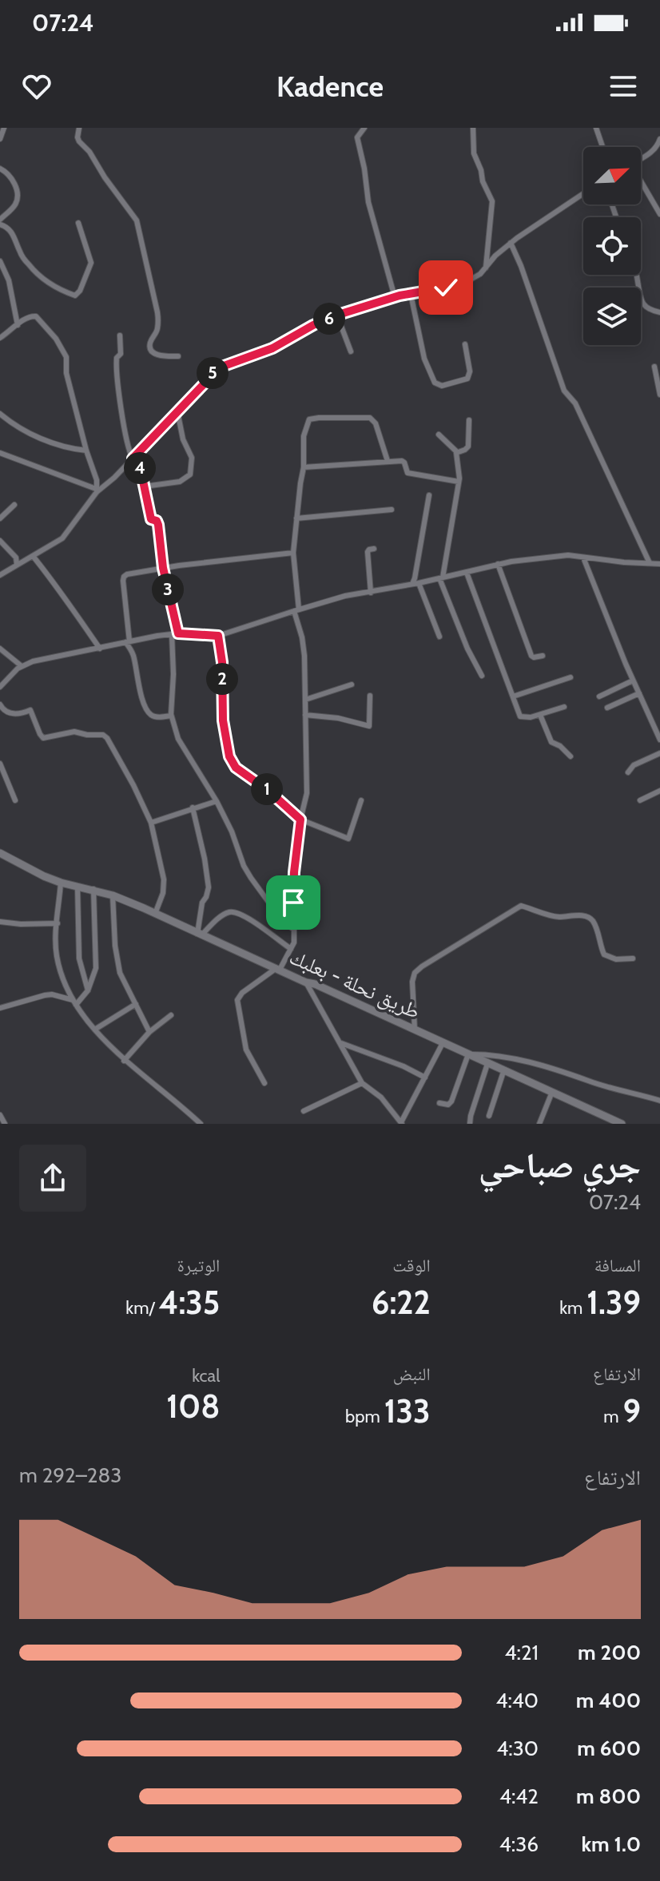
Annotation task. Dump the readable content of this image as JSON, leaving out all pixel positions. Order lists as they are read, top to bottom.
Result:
{
  "streets": {
    "street": ["طريق نحلة - بعلبك"]
  },
  "north": "top right",
  "page": {
    "status": "07:24",
    "header": "Kadence",
    "pins": [
      "6",
      "5",
      "4",
      "3",
      "2",
      "1"
    ],
    "heading": ["جري صباحي", "07:24"],
    "stats": [
      ["المسافة", "1.39 km"],
      ["الوقت", "6:22"],
      ["الوتيرة", "4:35 /km"],
      ["الارتفاع", "9 m"],
      ["النبض", "133 bpm"],
      ["kcal", "108"]
    ],
    "chart": ["الارتفاع", "283–292 m"],
    "list": [
      {
        "name": "200 m",
        "note": "4:21"
      },
      {
        "name": "400 m",
        "note": "4:40"
      },
      {
        "name": "600 m",
        "note": "4:30"
      },
      {
        "name": "800 m",
        "note": "4:42"
      },
      {
        "name": "1.0 km",
        "note": "4:36"
      }
    ]
  }
}
